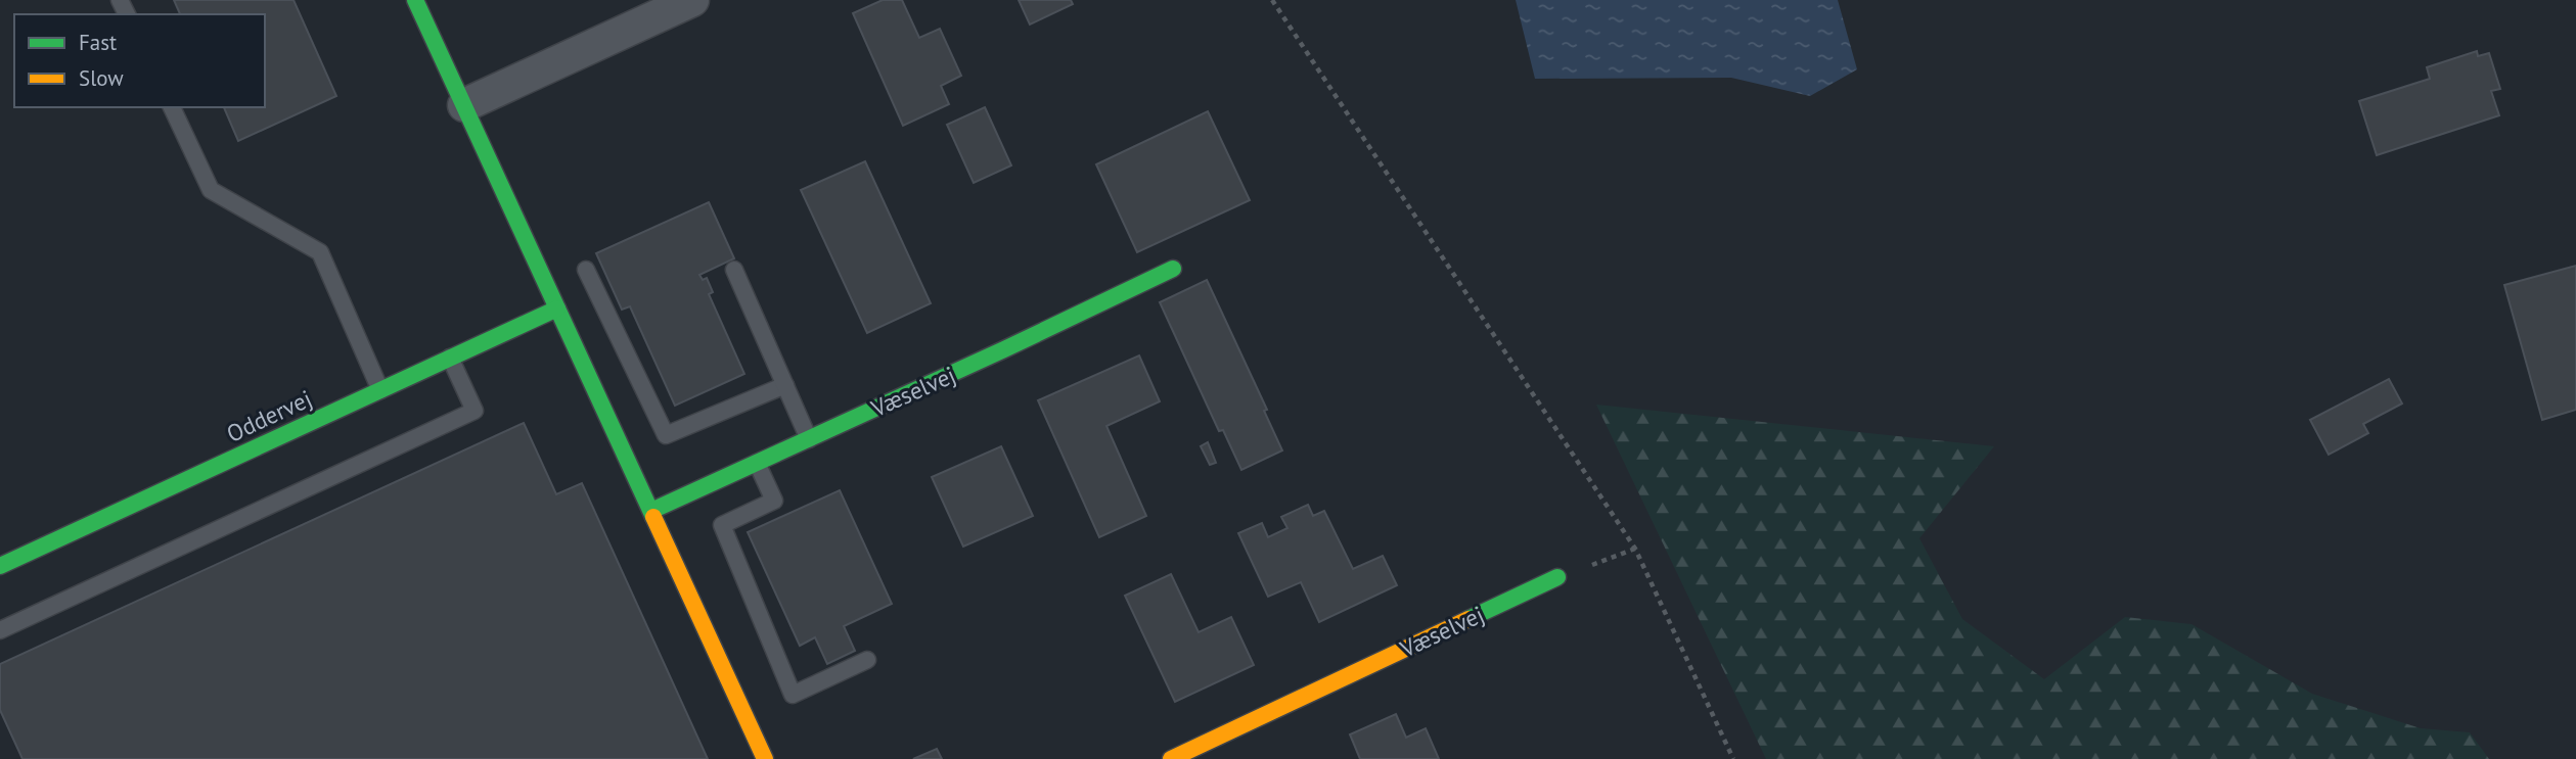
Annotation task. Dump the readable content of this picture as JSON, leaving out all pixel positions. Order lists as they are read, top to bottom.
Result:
{
  "streets": {
    "street": ["Væselvej", "Oddervej"]
  },
  "legend": ["Fast", "Slow"]
}
